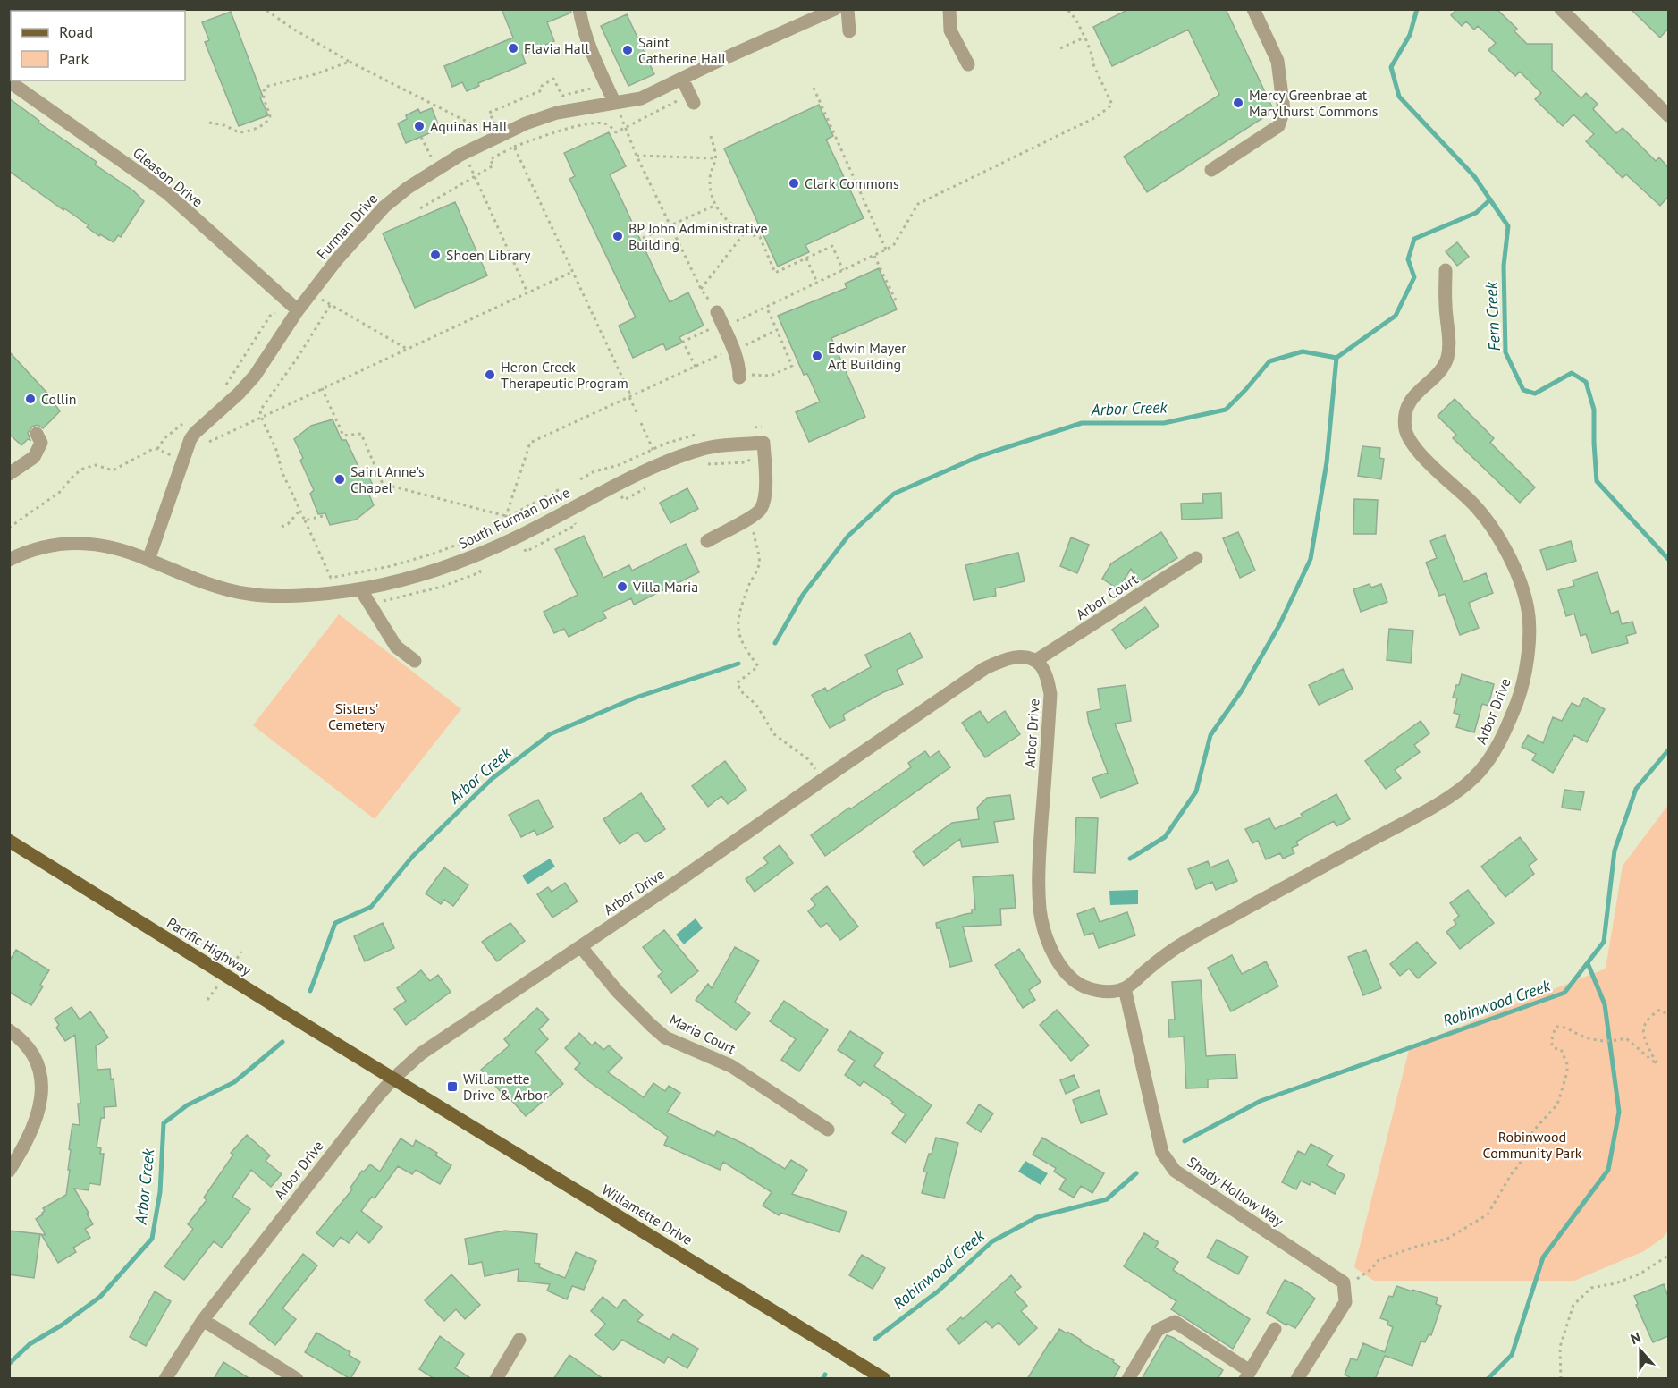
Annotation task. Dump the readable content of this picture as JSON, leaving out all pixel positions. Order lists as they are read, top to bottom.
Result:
{
  "streets": {
    "main road": ["Pacific Highway", "Willamette Drive"],
    "street": [
      "Gleason Drive",
      "Furman Drive",
      "South Furman Drive",
      "Arbor Court",
      "Arbor Drive",
      "Maria Court",
      "Shady Hollow Way"
    ]
  },
  "crossings": [
    ["Gleason Drive", "Furman Drive"],
    ["Furman Drive", "South Furman Drive"],
    ["Arbor Court", "Arbor Drive"],
    ["Arbor Drive", "Pacific Highway"],
    ["Arbor Drive", "Maria Court"],
    ["Arbor Drive", "Shady Hollow Way"],
    ["Arbor Drive", "Willamette Drive"],
    ["Pacific Highway", "Willamette Drive"]
  ],
  "water": ["Fern Creek", "Arbor Creek", "Robinwood Creek"],
  "parks": ["Sisters' Cemetery", "Robinwood Community Park"],
  "places": {
    "other": [
      "Flavia Hall",
      "Saint Catherine Hall",
      "Mercy Greenbrae at Marylhurst Commons",
      "Aquinas Hall",
      "Clark Commons",
      "BP John Administrative Building",
      "Shoen Library",
      "Edwin Mayer Art Building",
      "Heron Creek Therapeutic Program",
      "Collin",
      "Saint Anne's Chapel",
      "Villa Maria"
    ],
    "transit": ["Willamette Drive & Arbor"]
  },
  "legend": ["Road", "Park"],
  "north": "top"
}
